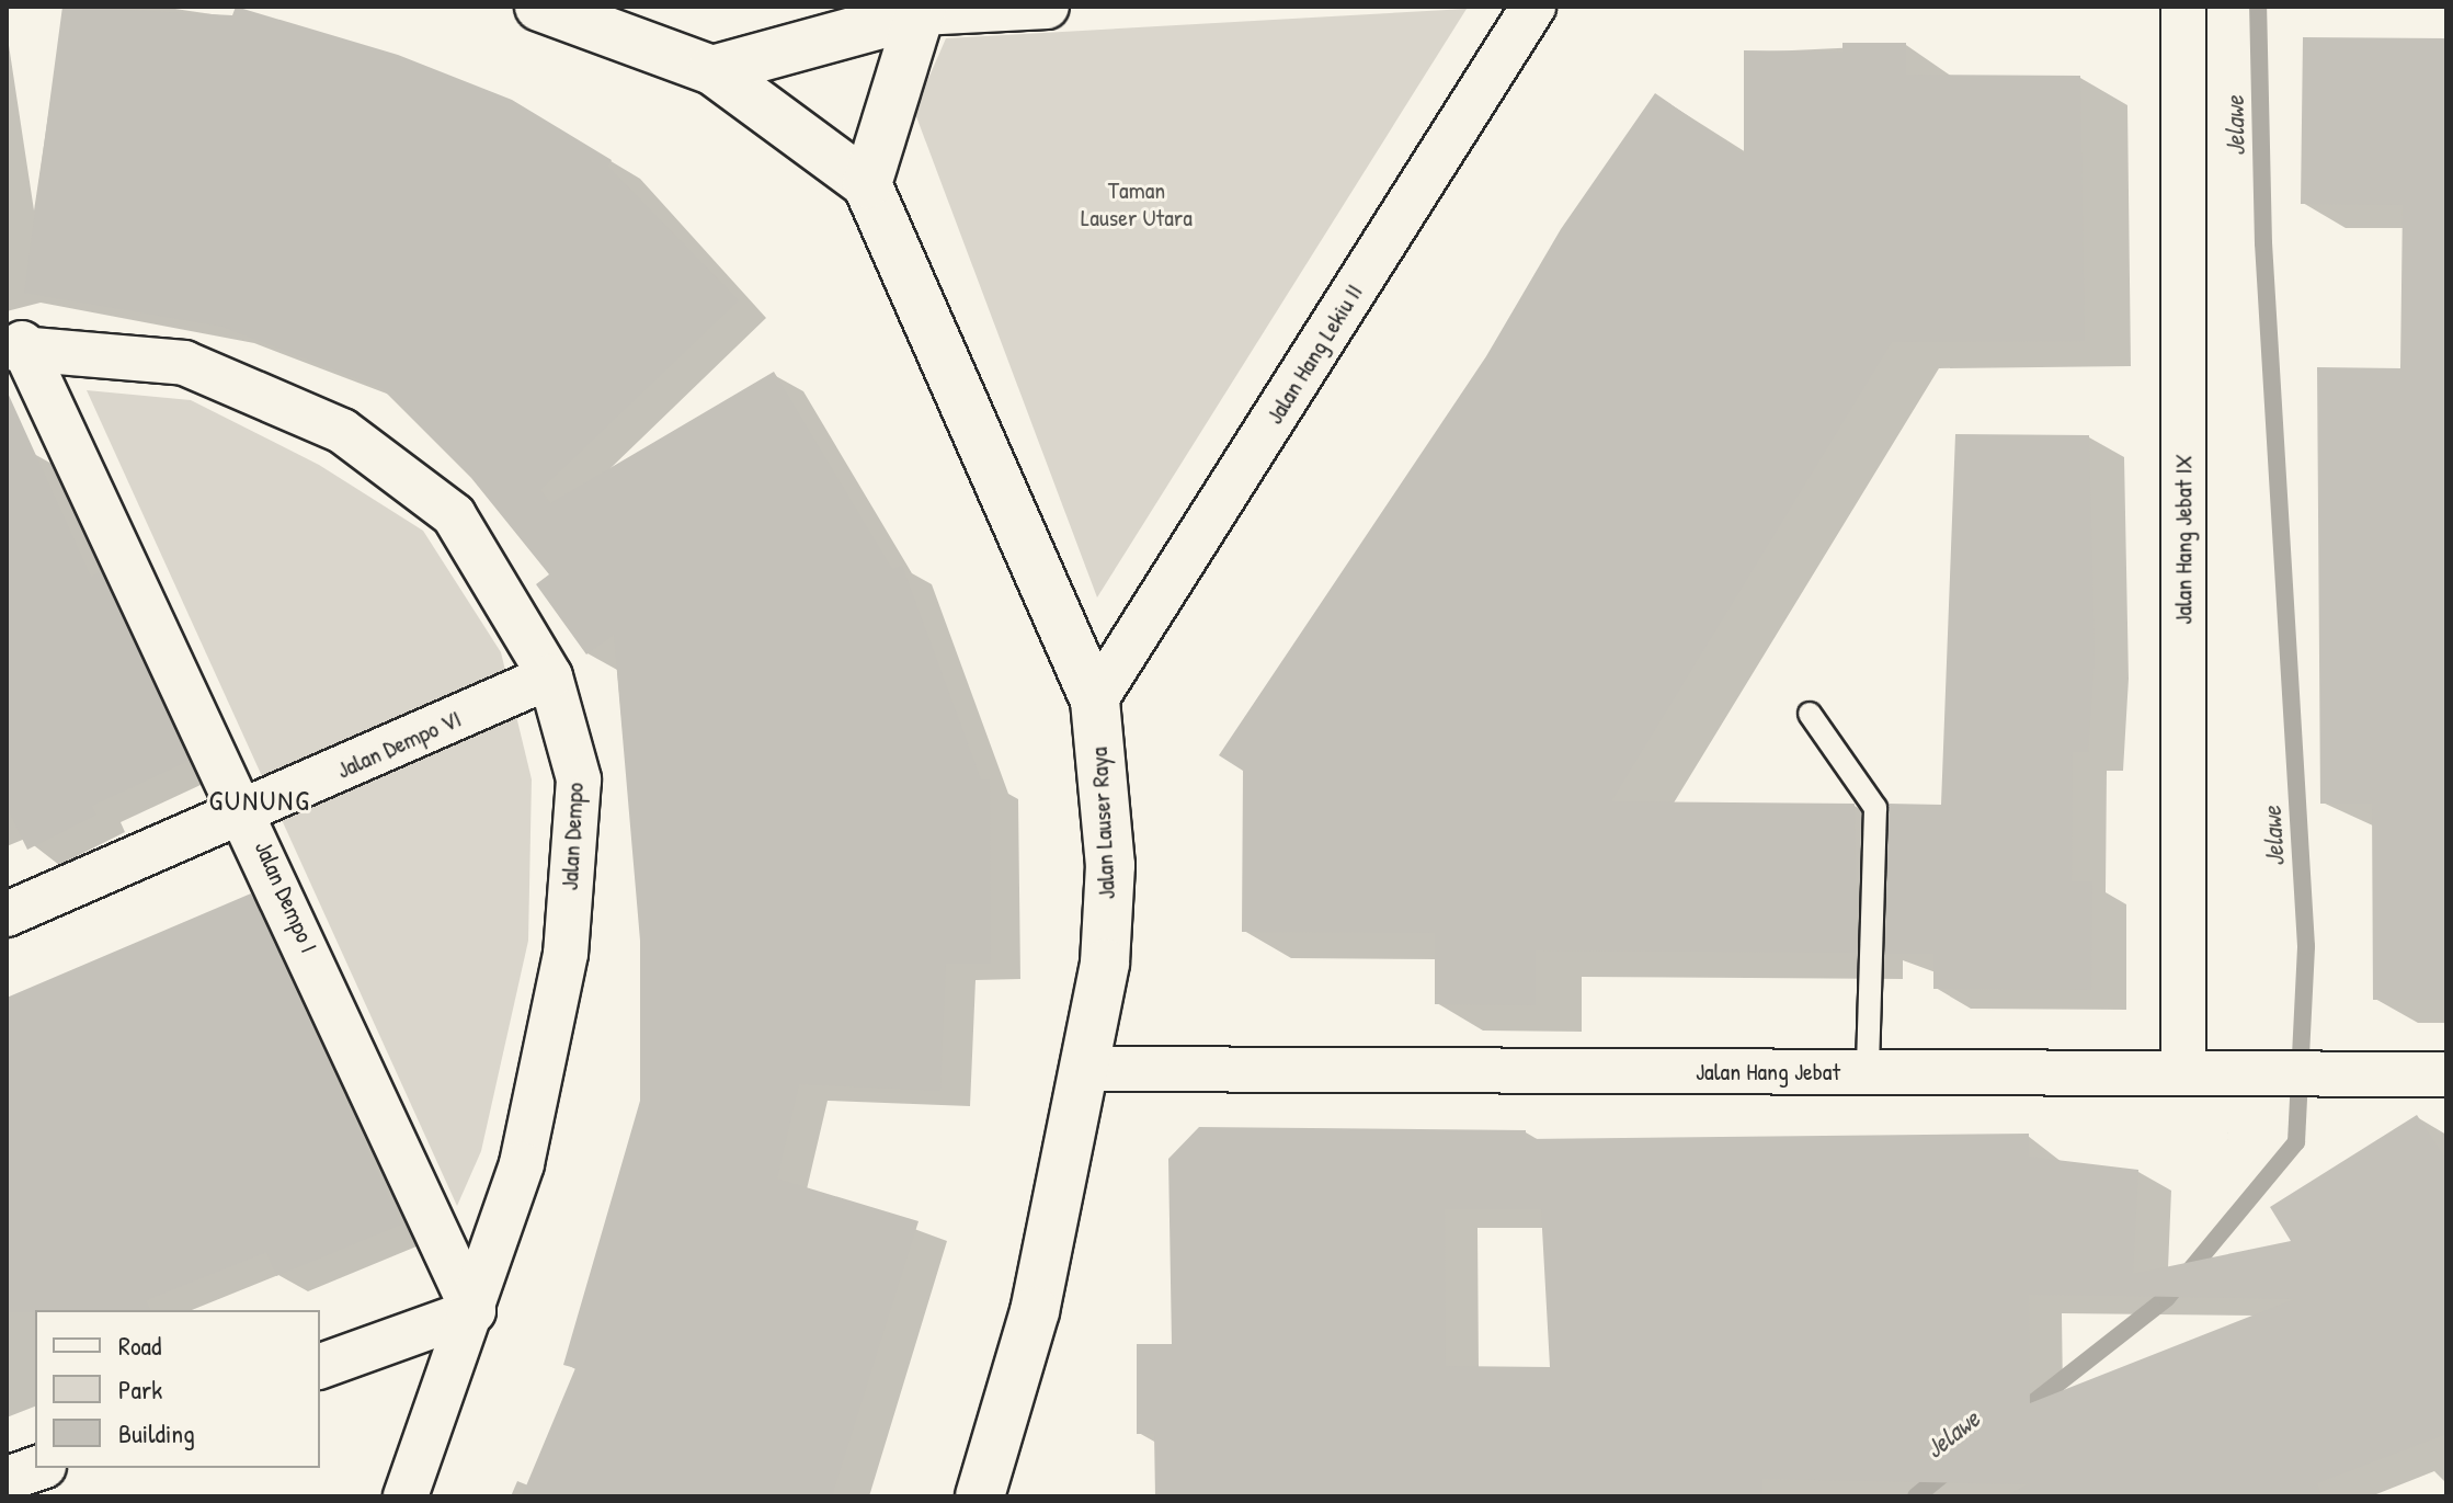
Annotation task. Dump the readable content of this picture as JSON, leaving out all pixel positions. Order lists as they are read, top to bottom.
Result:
{
  "streets": {
    "street": [
      "Jalan Hang Lekiu II",
      "Jalan Hang Jebat IX",
      "Jalan Dempo VI",
      "Jalan Lauser Raya",
      "Jalan Dempo",
      "Jalan Dempo I",
      "Jalan Hang Jebat"
    ]
  },
  "crossings": [
    ["Jalan Hang Lekiu II", "Jalan Lauser Raya"],
    ["Jalan Hang Jebat IX", "Jalan Hang Jebat"],
    ["Jalan Dempo VI", "Jalan Dempo"],
    ["Jalan Dempo VI", "Jalan Dempo I"],
    ["Jalan Lauser Raya", "Jalan Hang Jebat"],
    ["Jalan Dempo", "Jalan Dempo I"]
  ],
  "districts": ["GUNUNG"],
  "water": ["Jelawe"],
  "parks": ["Taman Lauser Utara"],
  "legend": ["Road", "Park", "Building"]
}
